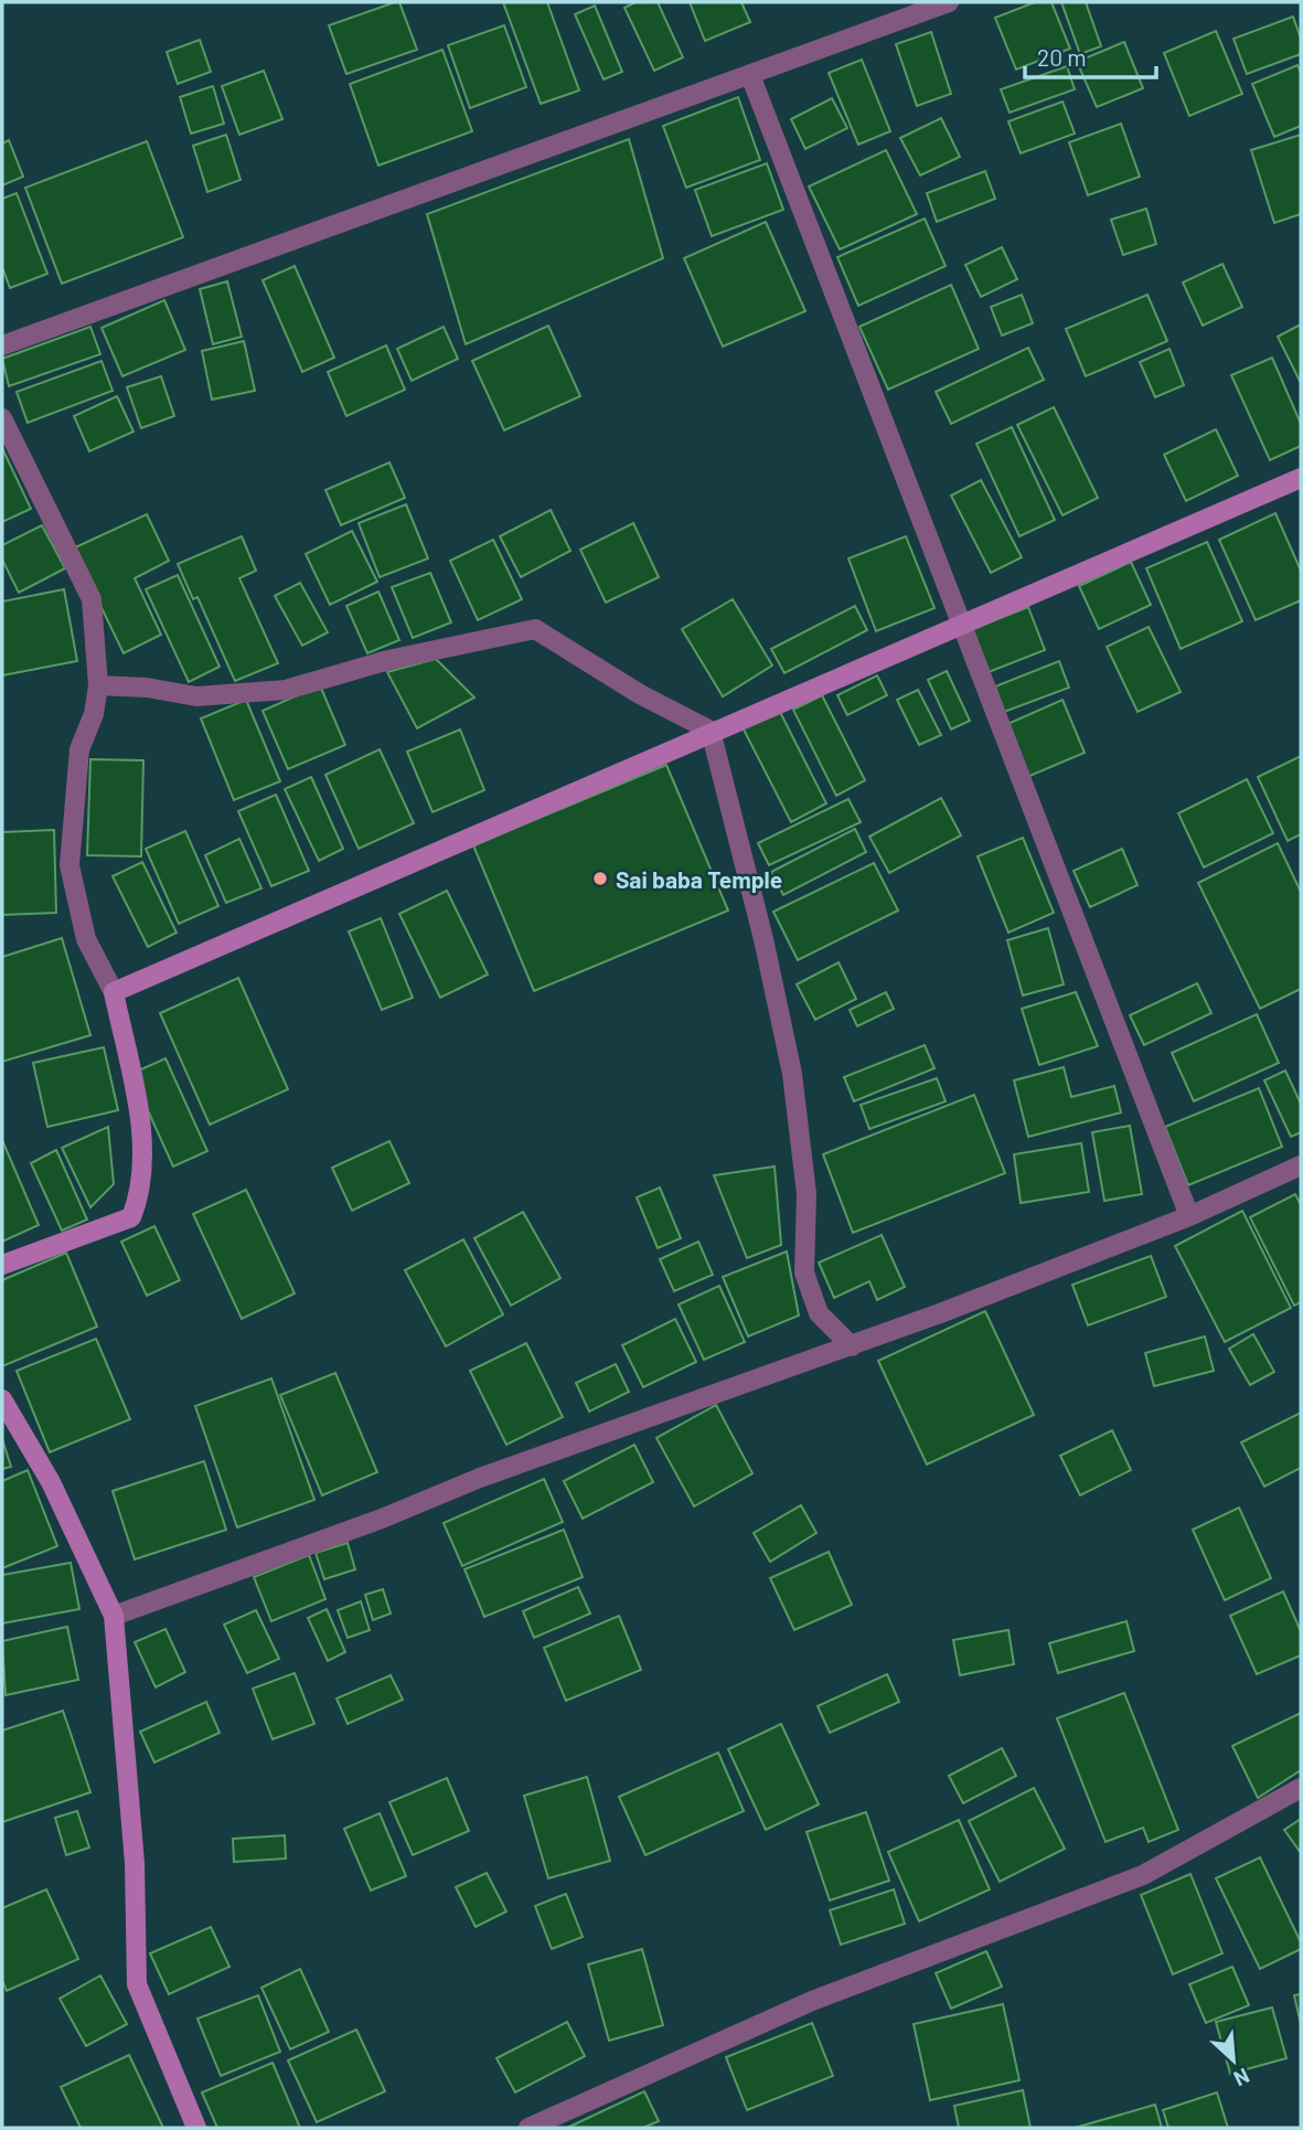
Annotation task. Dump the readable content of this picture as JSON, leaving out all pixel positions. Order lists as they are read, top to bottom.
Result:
{
  "places": ["Sai baba Temple"],
  "scale_bar": "20 m",
  "north": "bottom right"
}
